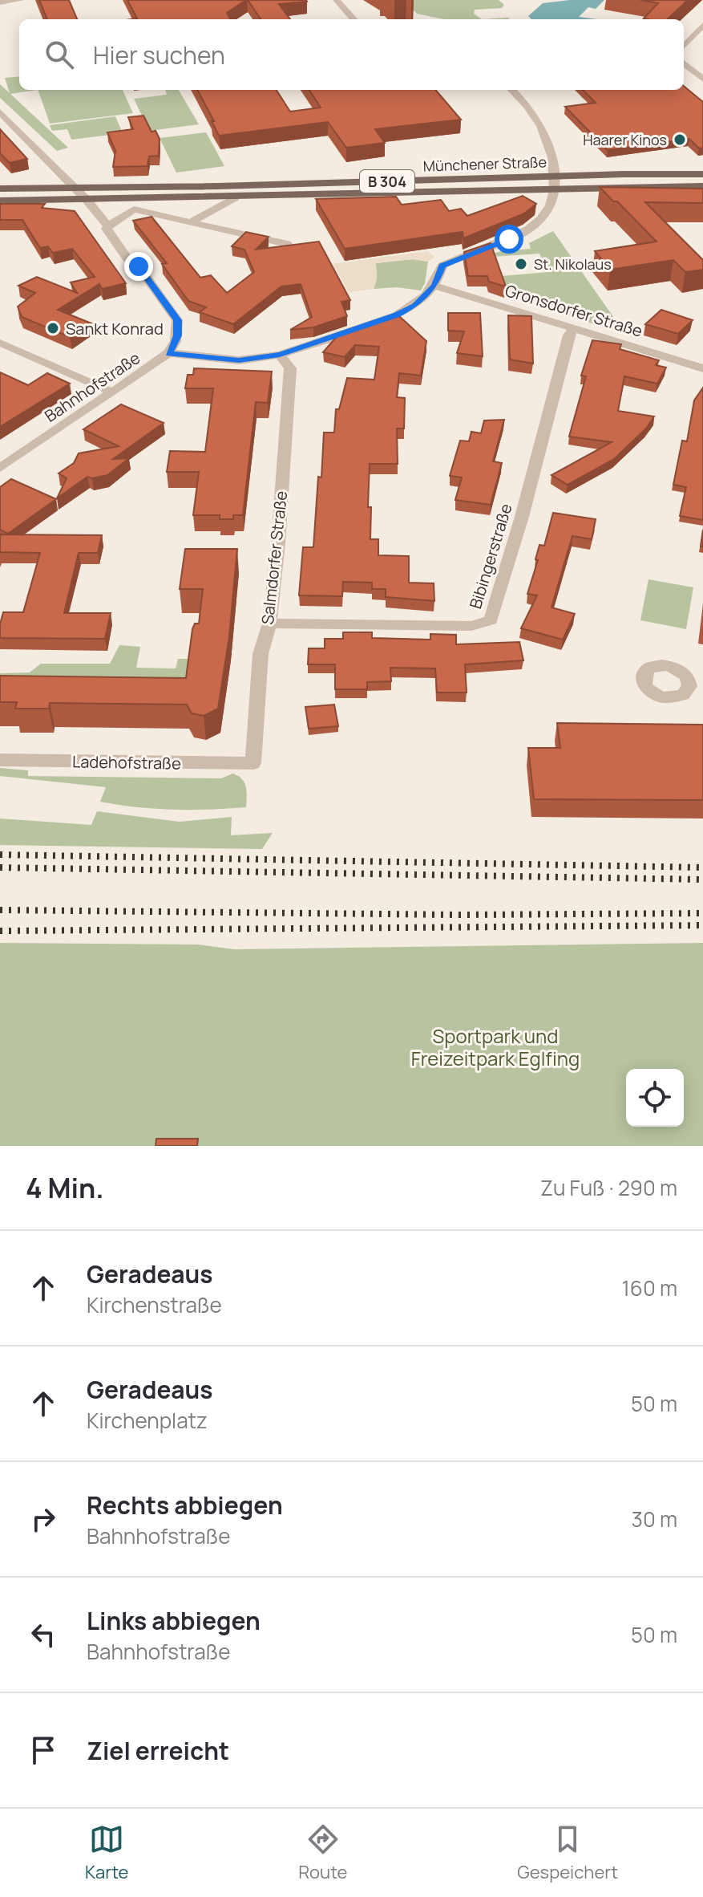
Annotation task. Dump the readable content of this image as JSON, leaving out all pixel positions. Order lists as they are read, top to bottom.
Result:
{
  "streets": {
    "main road": ["Münchener Straße", "B 304"],
    "street": [
      "Gronsdorfer Straße",
      "Bahnhofstraße",
      "Bibingerstraße",
      "Salmdorfer Straße",
      "Ladehofstraße"
    ]
  },
  "crossings": [
    ["Münchener Straße", "B 304"],
    ["Gronsdorfer Straße", "Bibingerstraße"],
    ["Bibingerstraße", "Salmdorfer Straße"],
    ["Salmdorfer Straße", "Ladehofstraße"]
  ],
  "parks": ["Sportpark und Freizeitpark Eglfing"],
  "places": ["Haarer Kinos", "St. Nikolaus", "Sankt Konrad"],
  "page": {
    "search": "Hier suchen",
    "heading": ["4 Min.", "Zu Fuß · 290 m"],
    "list": [
      ["Geradeaus", "Kirchenstraße", "160 m"],
      ["Geradeaus", "Kirchenplatz", "50 m"],
      ["Rechts abbiegen", "Bahnhofstraße", "30 m"],
      ["Links abbiegen", "Bahnhofstraße", "50 m"],
      "Ziel erreicht"
    ],
    "nav": ["Karte", "Route", "Gespeichert"]
  }
}
